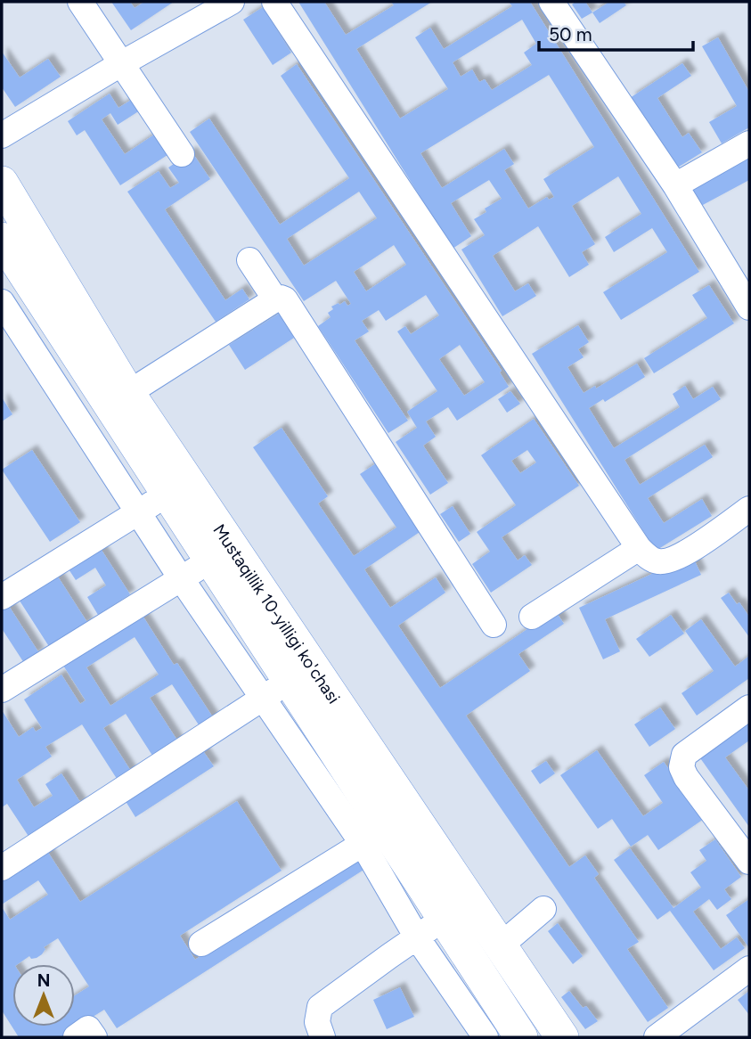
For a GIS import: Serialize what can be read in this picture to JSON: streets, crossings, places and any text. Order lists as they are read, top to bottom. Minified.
{"streets":{"main road":["Mustaqillik 10-yilligi ko'chasi"]},"scale_bar":"50 m","north":"top"}
